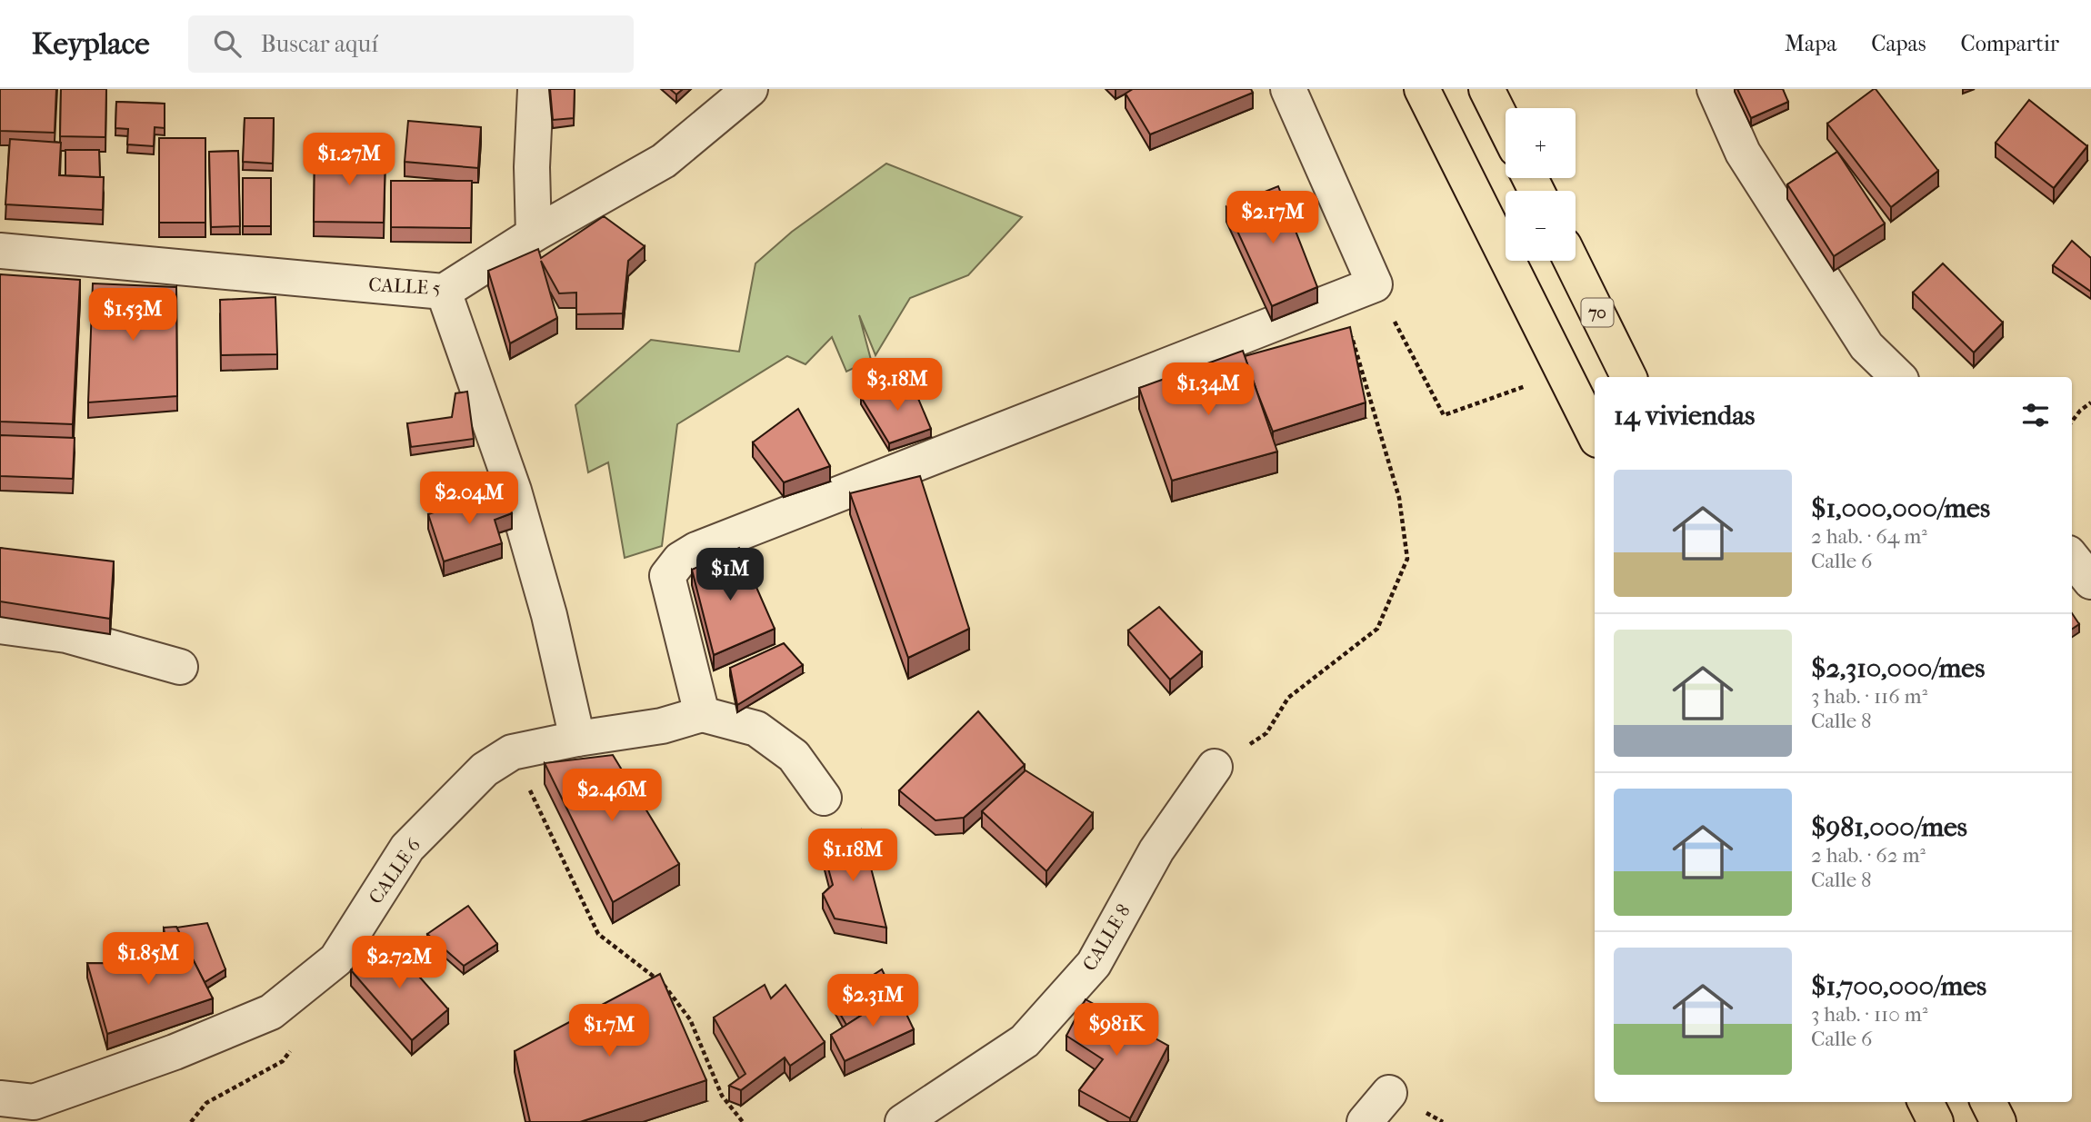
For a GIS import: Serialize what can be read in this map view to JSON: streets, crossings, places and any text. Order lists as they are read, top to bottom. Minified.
{"streets":{"main road":["70"],"street":["CALLE 5","CALLE 6","CALLE 8"]},"page":{"header":"Keyplace","search":"Buscar aquí","nav":["Mapa","Capas","Compartir"],"map_buttons":["+","−"],"price":["$1.27M","$2.17M","$1.53M","$3.18M","$1.34M","$2.04M","$1M","$2.46M","$1.18M","$1.85M","$2.72M","$2.31M","$981K","$1.7M"],"heading":"14 viviendas","list":[{"name":"$1,000,000/mes","note":"2 hab. · 64 m² · Calle 6"},{"name":"$2,310,000/mes","note":"3 hab. · 116 m² · Calle 8"},{"name":"$981,000/mes","note":"2 hab. · 62 m² · Calle 8"},{"name":"$1,700,000/mes","note":"3 hab. · 110 m² · Calle 6"}]}}
